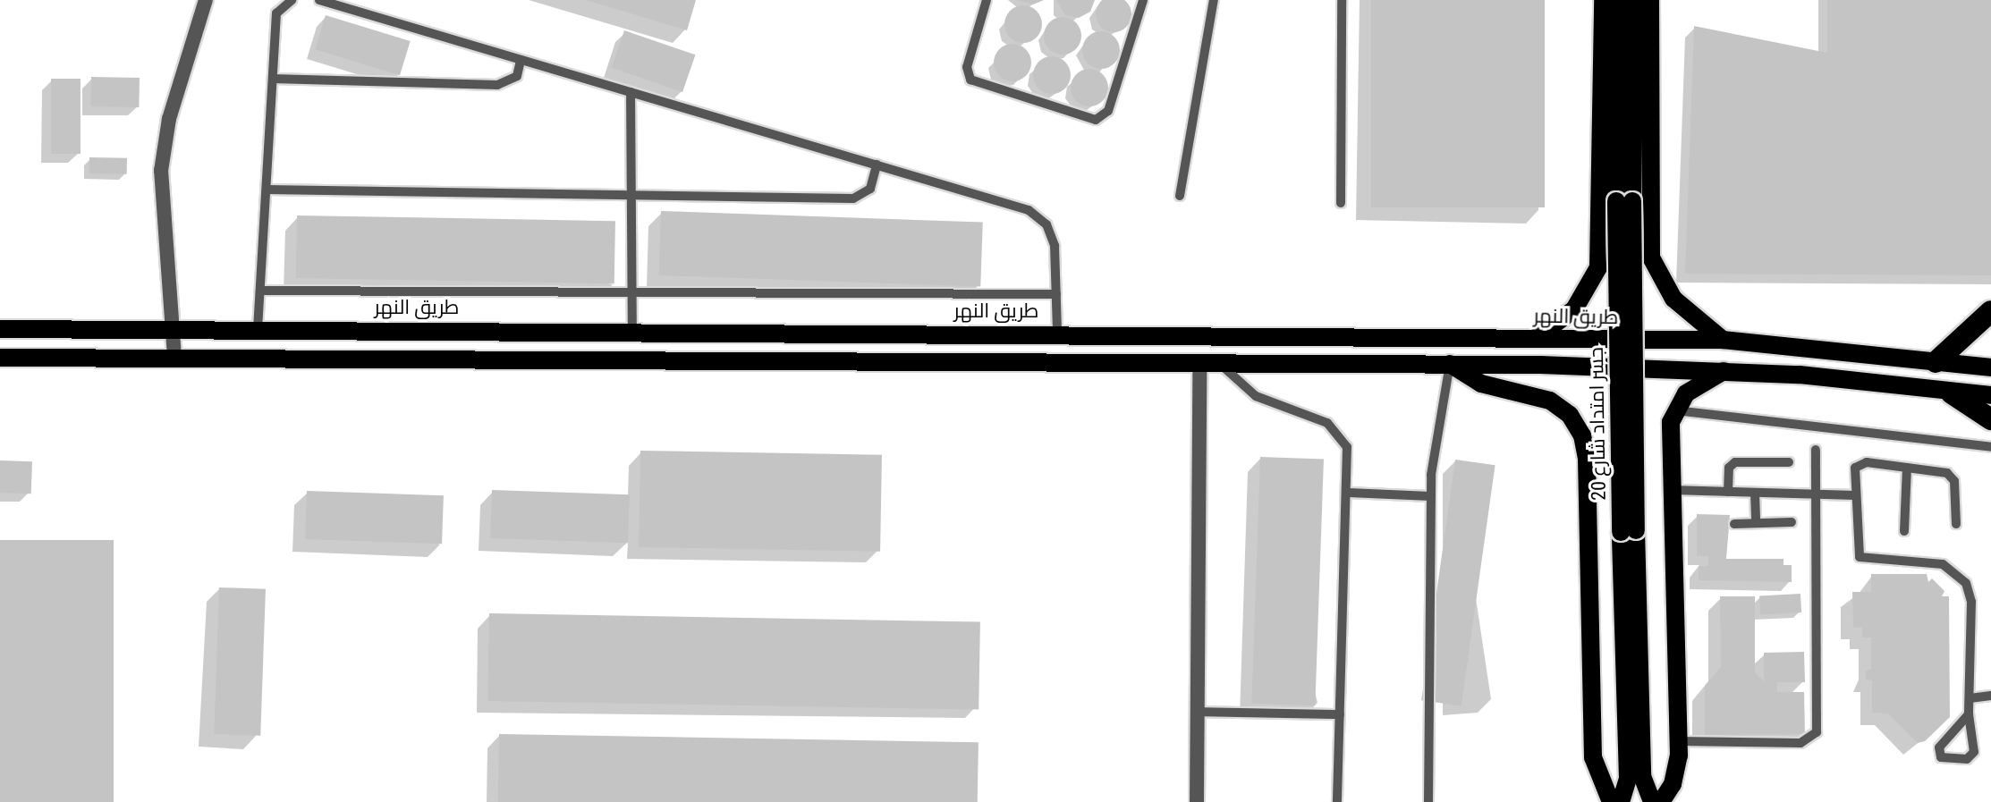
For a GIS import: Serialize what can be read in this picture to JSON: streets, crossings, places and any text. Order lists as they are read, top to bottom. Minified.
{"streets":{"main road":["طريق النهر","جسر امتداد شارع 20"]}}
